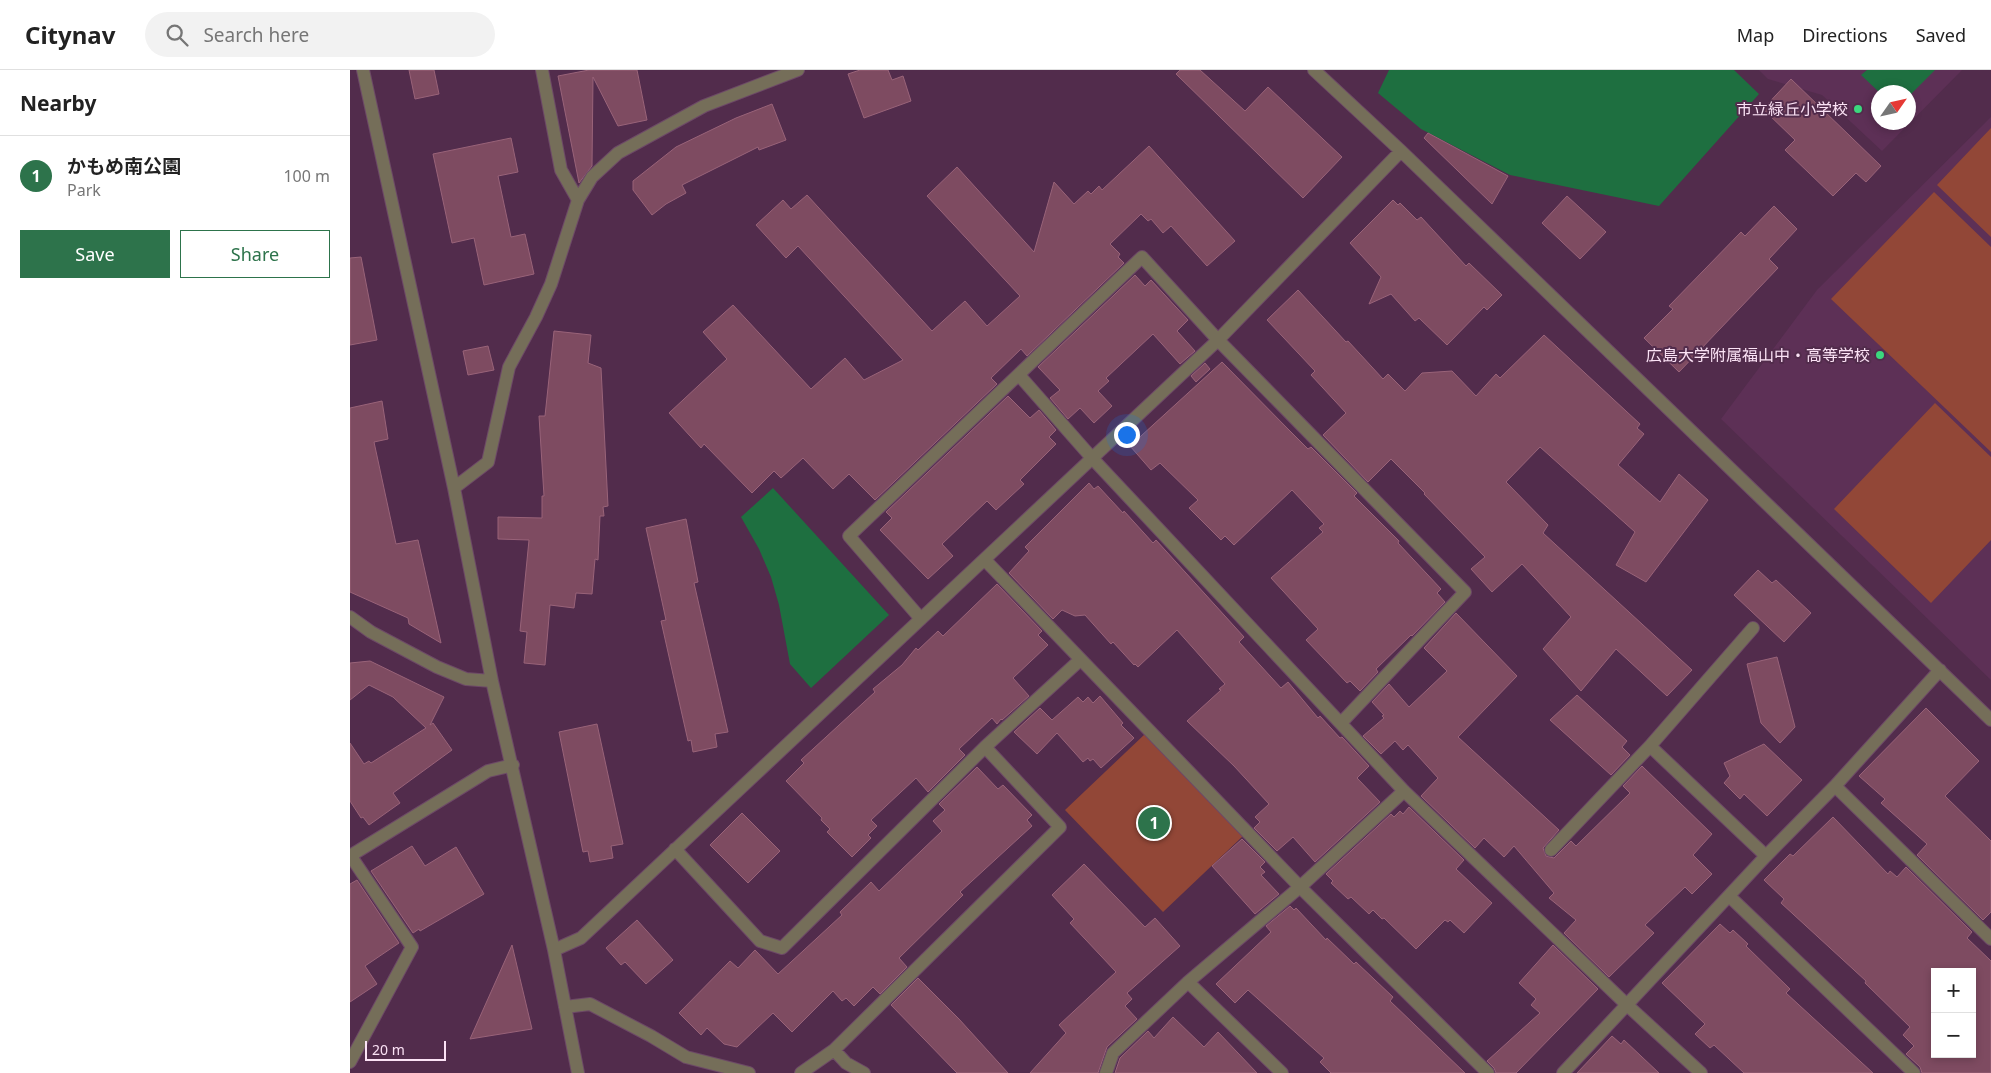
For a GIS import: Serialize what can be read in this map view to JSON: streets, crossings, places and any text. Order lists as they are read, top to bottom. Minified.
{"places":["市立緑丘小学校","広島大学附属福山中・高等学校"],"scale_bar":"20 m","north":"top right","page":{"header":"Citynav","search":"Search here","nav":["Map","Directions","Saved"],"heading":"Nearby","list":[{"mark":"1","name":"かもめ南公園","note":"Park","value":"100 m"}],"buttons":["Save","Share"],"pins":"1","map_buttons":["+","−"],"scale":"20 m"}}
